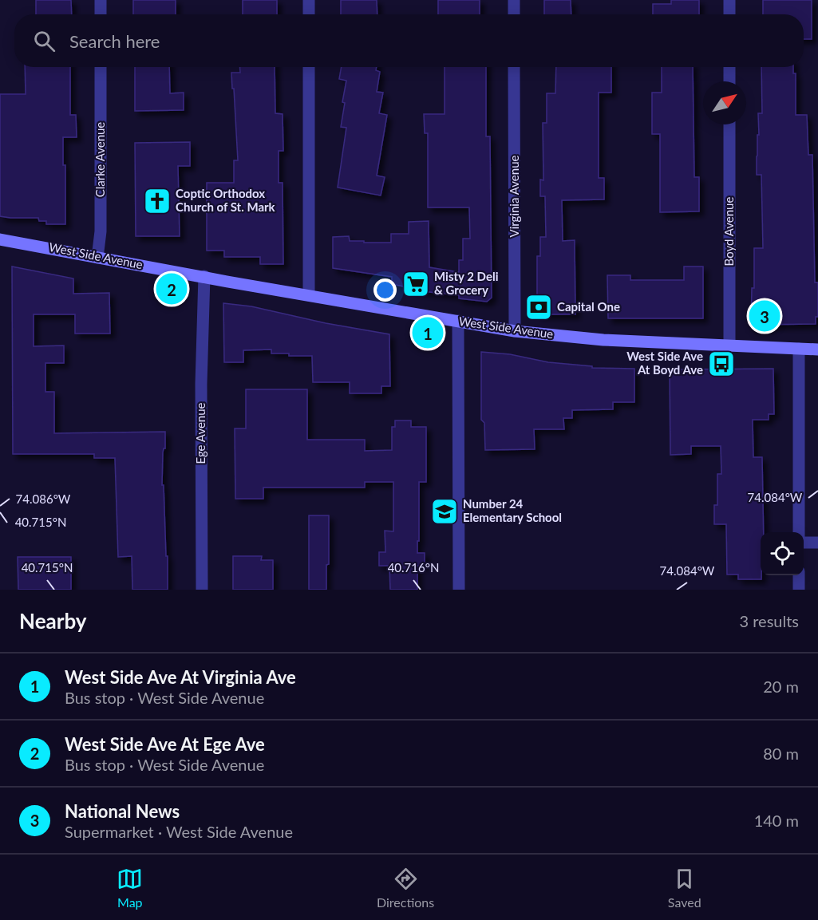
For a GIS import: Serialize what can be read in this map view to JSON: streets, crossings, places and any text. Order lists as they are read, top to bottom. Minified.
{"streets":{"main road":["West Side Avenue"],"street":["Clarke Avenue","Virginia Avenue","Boyd Avenue","Ege Avenue"]},"crossings":[["Clarke Avenue","West Side Avenue"],["Virginia Avenue","West Side Avenue"],["Boyd Avenue","West Side Avenue"],["West Side Avenue","Ege Avenue"]],"places":{"church":["Coptic Orthodox Church of St. Mark"],"supermarket":["Misty 2 Deli & Grocery"],"bank":["Capital One"],"bus stop":["West Side Ave At Boyd Ave"],"school or university":["Number 24 Elementary School"]},"north":"top right","page":{"search":"Search here","pins":["2","3","1"],"heading":["Nearby","3 results"],"list":[{"mark":"1","name":"West Side Ave At Virginia Ave","note":"Bus stop · West Side Avenue","value":"20 m"},{"mark":"2","name":"West Side Ave At Ege Ave","note":"Bus stop · West Side Avenue","value":"80 m"},{"mark":"3","name":"National News","note":"Supermarket · West Side Avenue","value":"140 m"}],"nav":["Map","Directions","Saved"]},"coordinates":["74.084°W","74.086°W","40.715°N","40.716°N"]}
